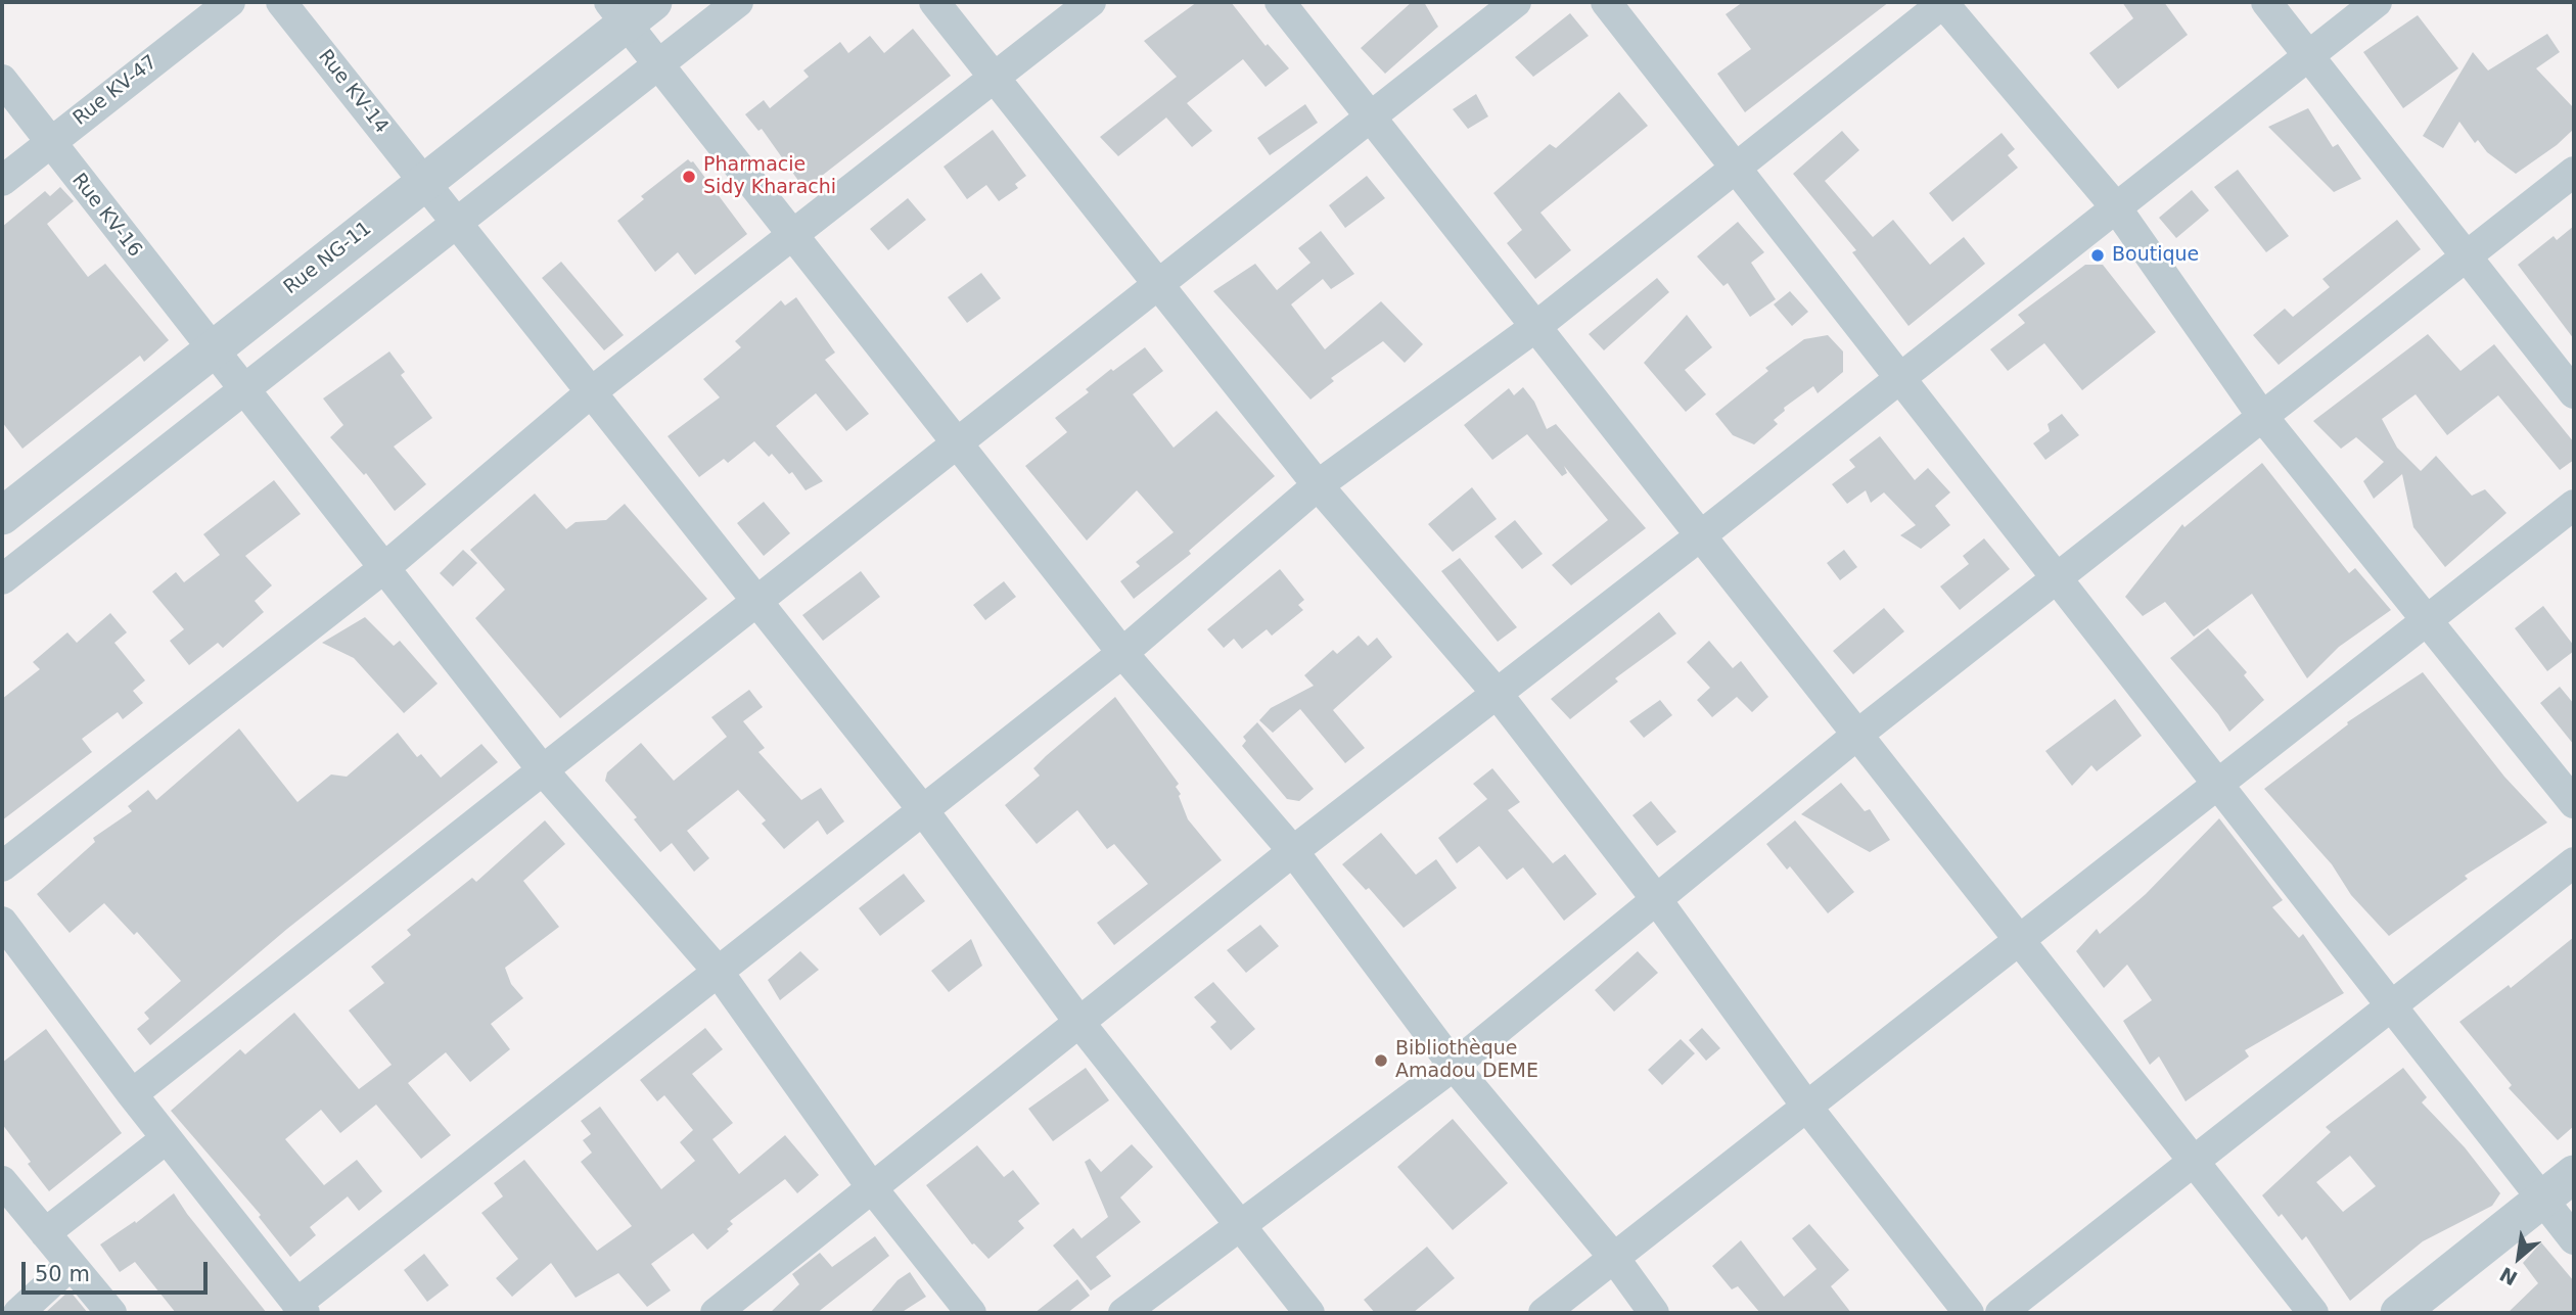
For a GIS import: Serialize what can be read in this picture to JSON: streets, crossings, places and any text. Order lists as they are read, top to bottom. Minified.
{"streets":{"street":["Rue KV-47","Rue KV-14","Rue KV-16","Rue NG-11"]},"crossings":[["Rue KV-47","Rue KV-16"],["Rue KV-14","Rue NG-11"],["Rue KV-16","Rue NG-11"]],"places":["Pharmacie Sidy Kharachi","Boutique","Bibliothèque Amadou DEME"],"scale_bar":"50 m","north":"bottom left"}
